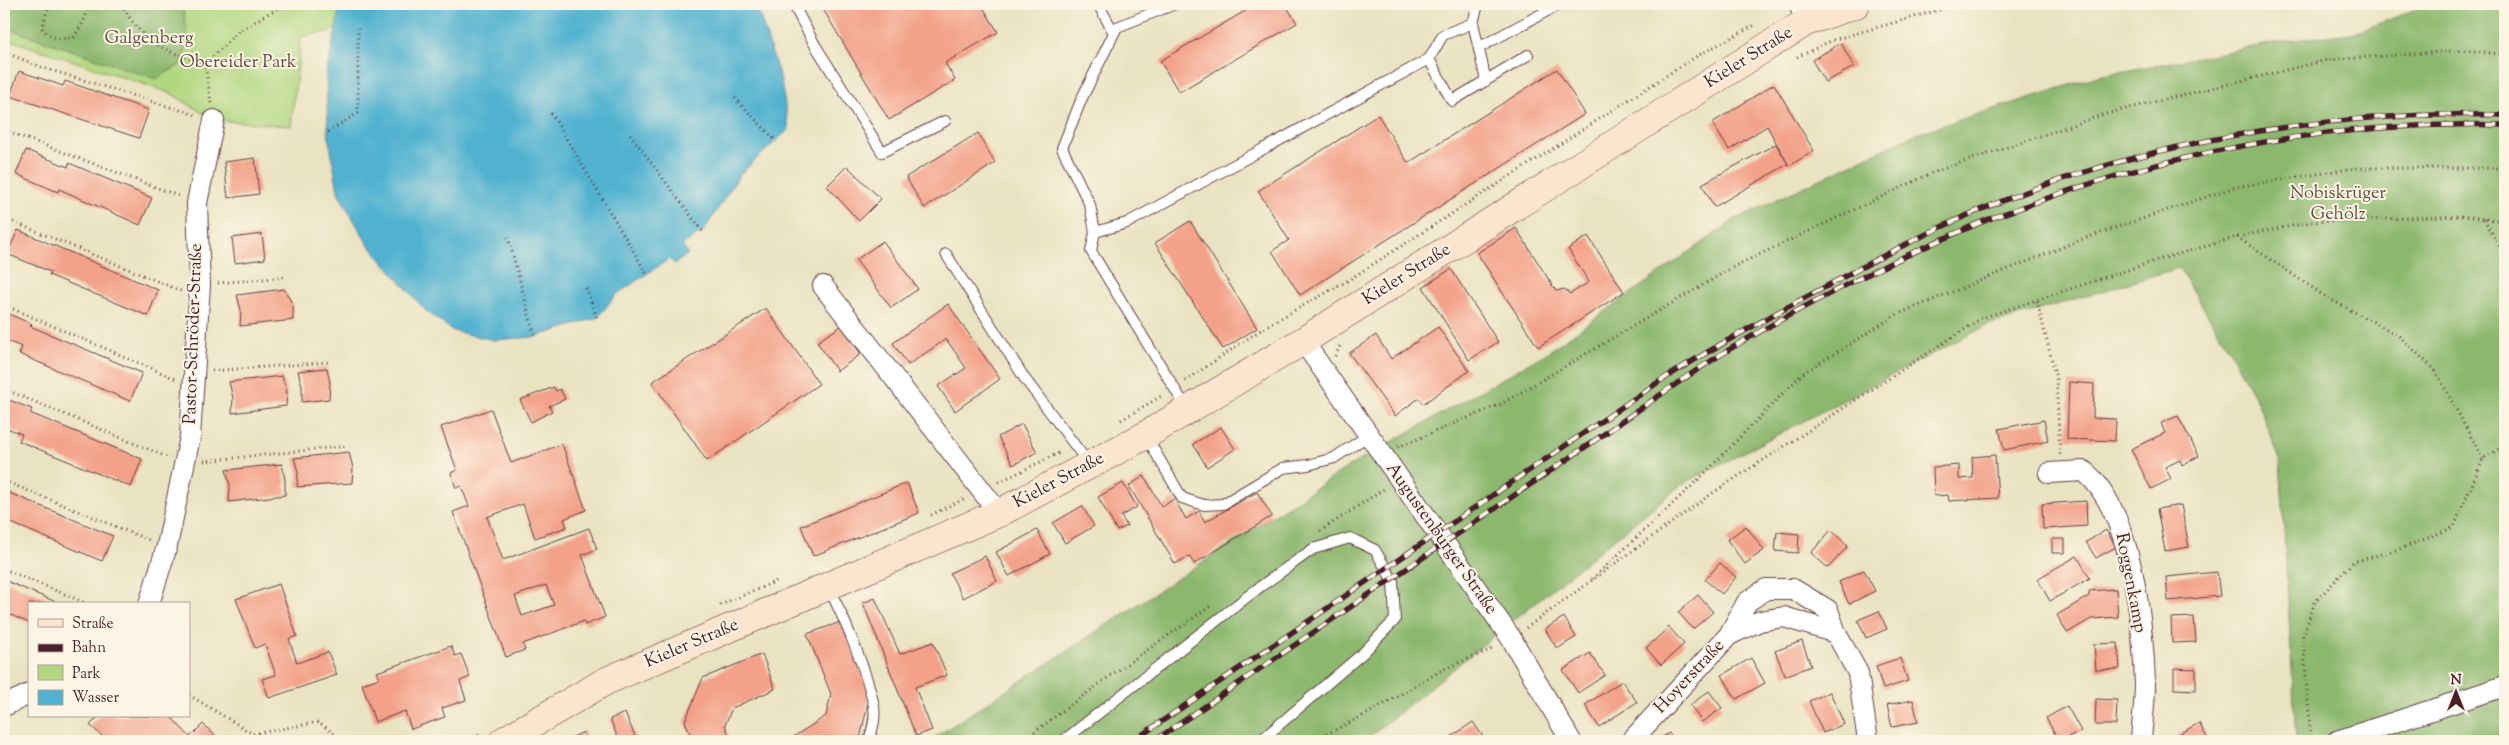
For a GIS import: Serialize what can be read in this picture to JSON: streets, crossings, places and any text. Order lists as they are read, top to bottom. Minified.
{"streets":{"main road":["Kieler Straße"],"street":["Pastor-Schröder-Straße","Augustenburger Straße","Roggenkamp","Hoyerstraße"]},"crossings":[["Kieler Straße","Augustenburger Straße"]],"parks":["Galgenberg","Obereider Park","Nobiskrüger Gehölz"],"legend":["Straße","Bahn","Park","Wasser"],"north":"top"}
